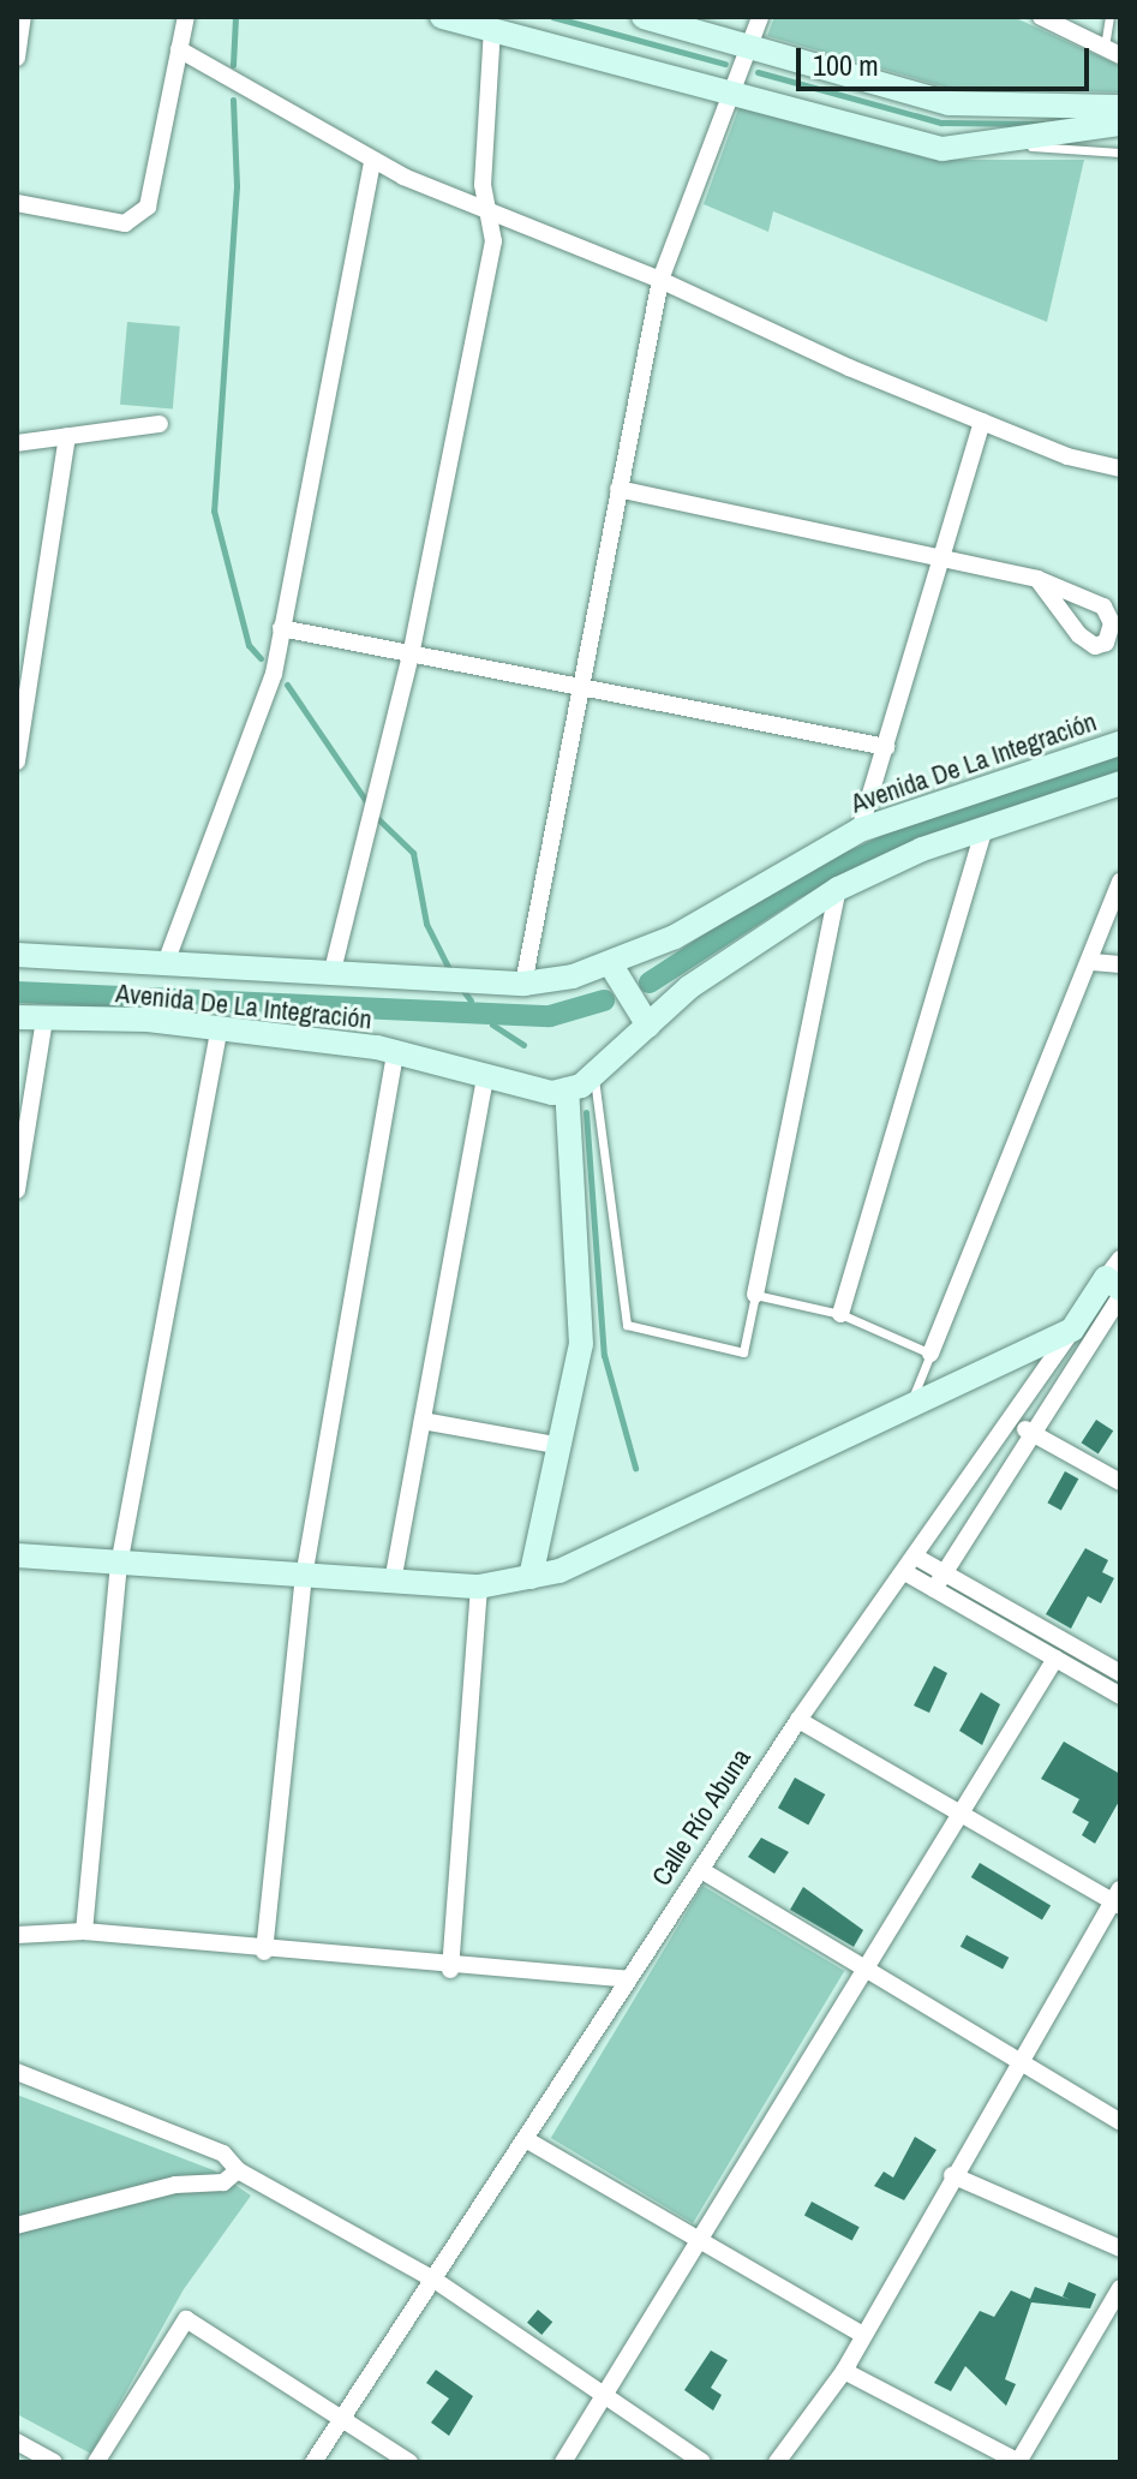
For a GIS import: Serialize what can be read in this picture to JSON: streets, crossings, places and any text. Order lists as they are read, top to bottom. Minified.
{"streets":{"street":["Avenida De La Integración","Calle Río Abuna"]},"scale_bar":"100 m"}
